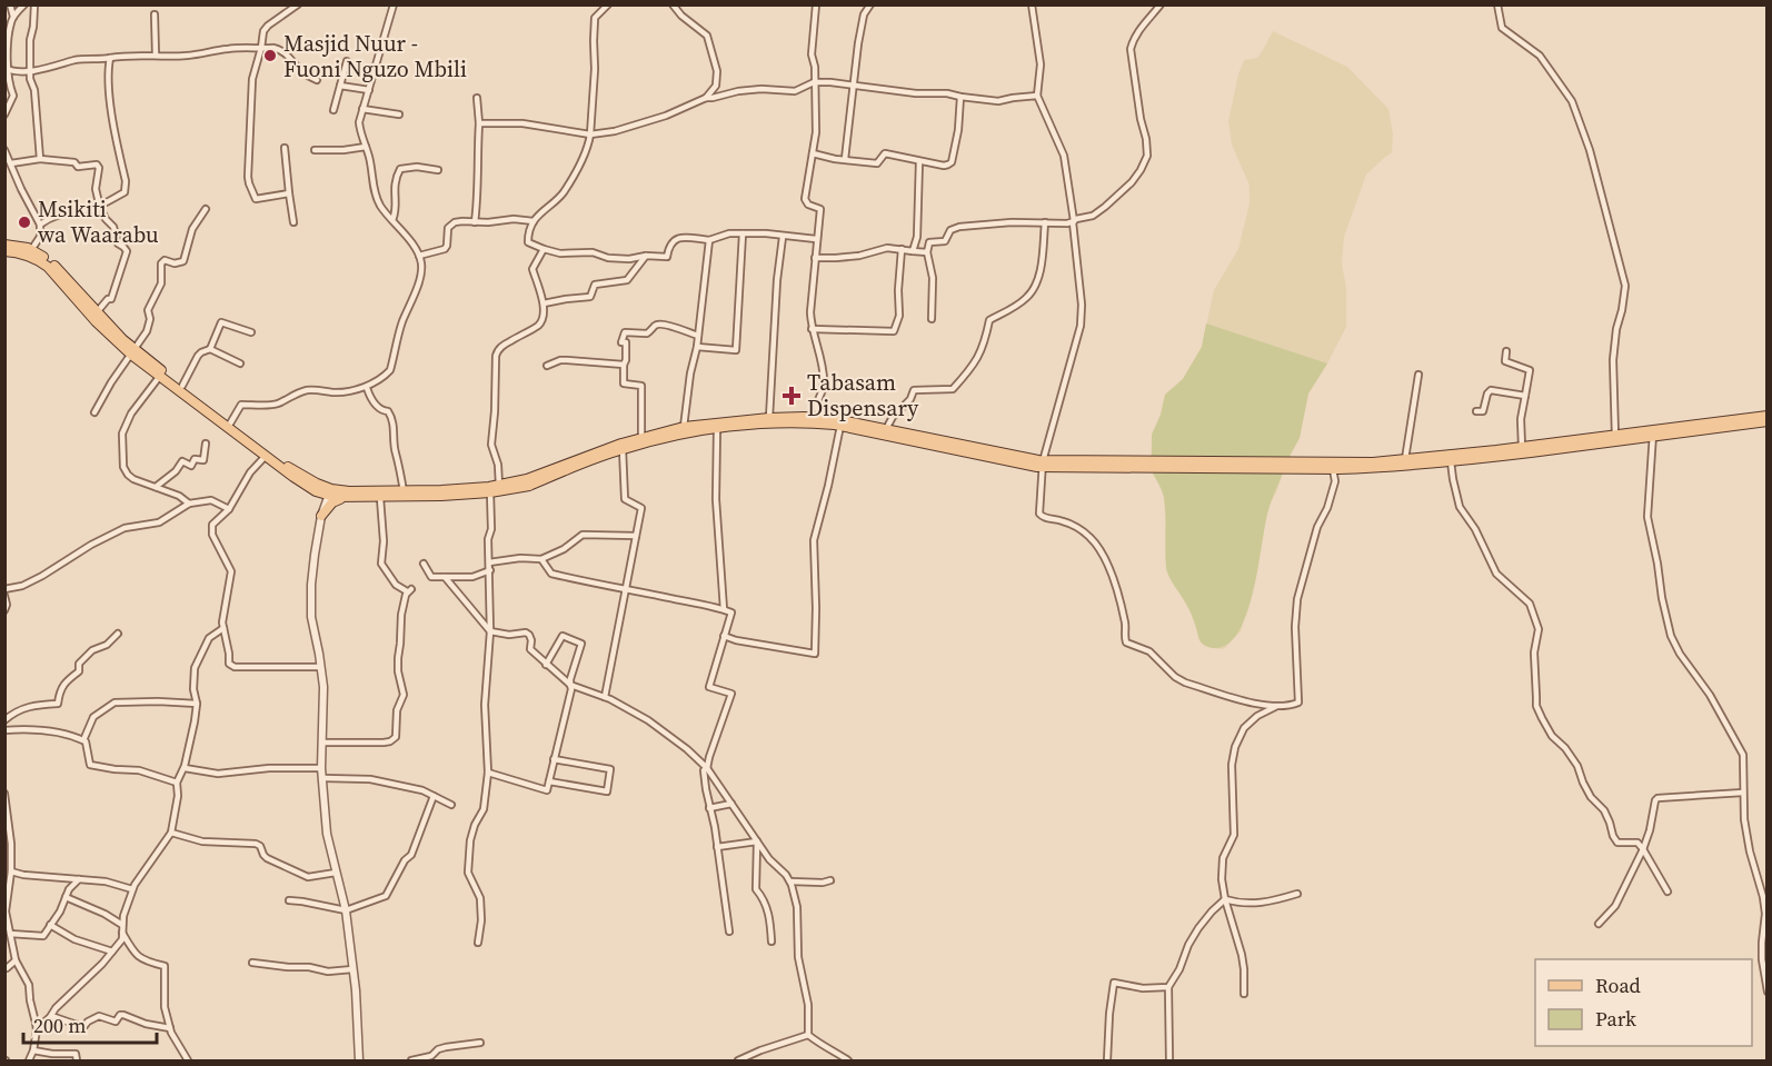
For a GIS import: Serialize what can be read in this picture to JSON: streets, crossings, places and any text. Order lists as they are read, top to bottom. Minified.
{"places":{"other":["Masjid Nuur - Fuoni Nguzo Mbili","Msikiti wa Waarabu"],"health":["Tabasam Dispensary"]},"legend":["Road","Park"],"scale_bar":"200 m"}
